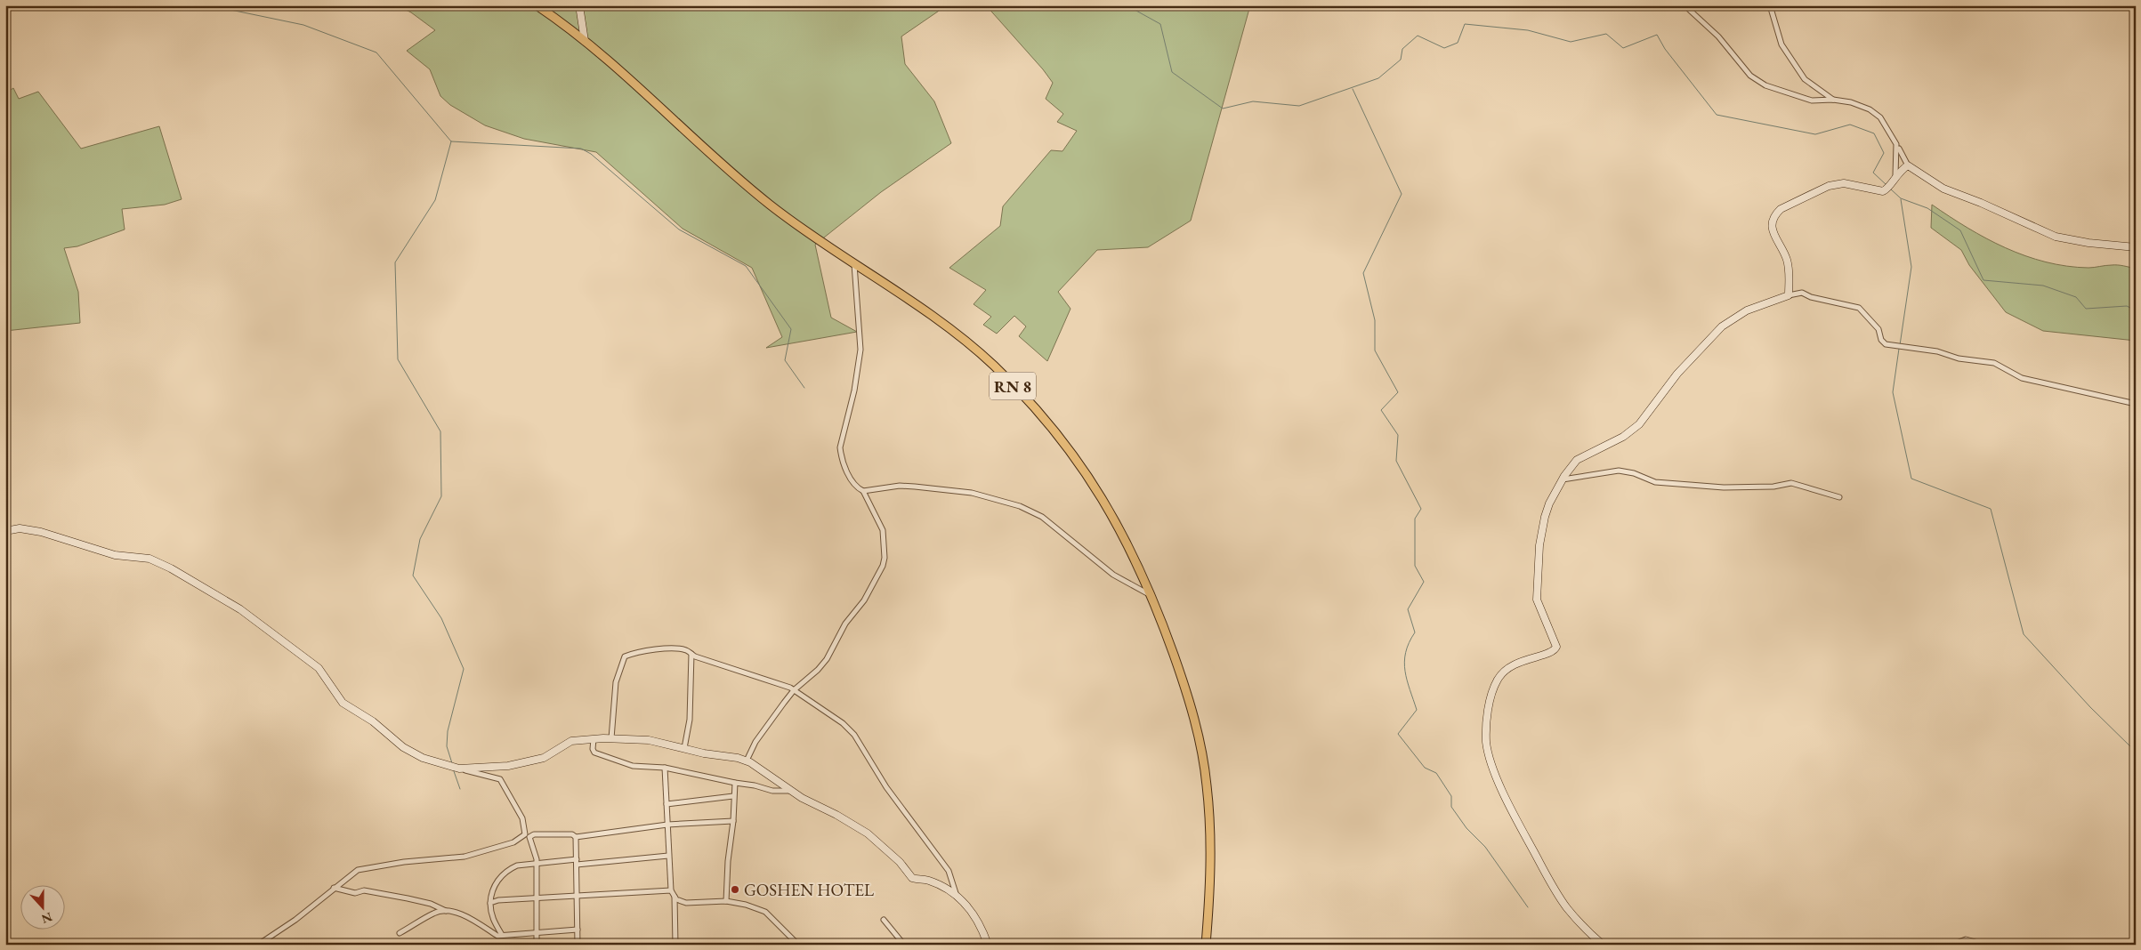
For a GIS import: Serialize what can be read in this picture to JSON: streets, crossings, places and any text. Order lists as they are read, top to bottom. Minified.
{"streets":{"main road":["RN 8"]},"places":["GOSHEN HOTEL"],"north":"bottom"}
